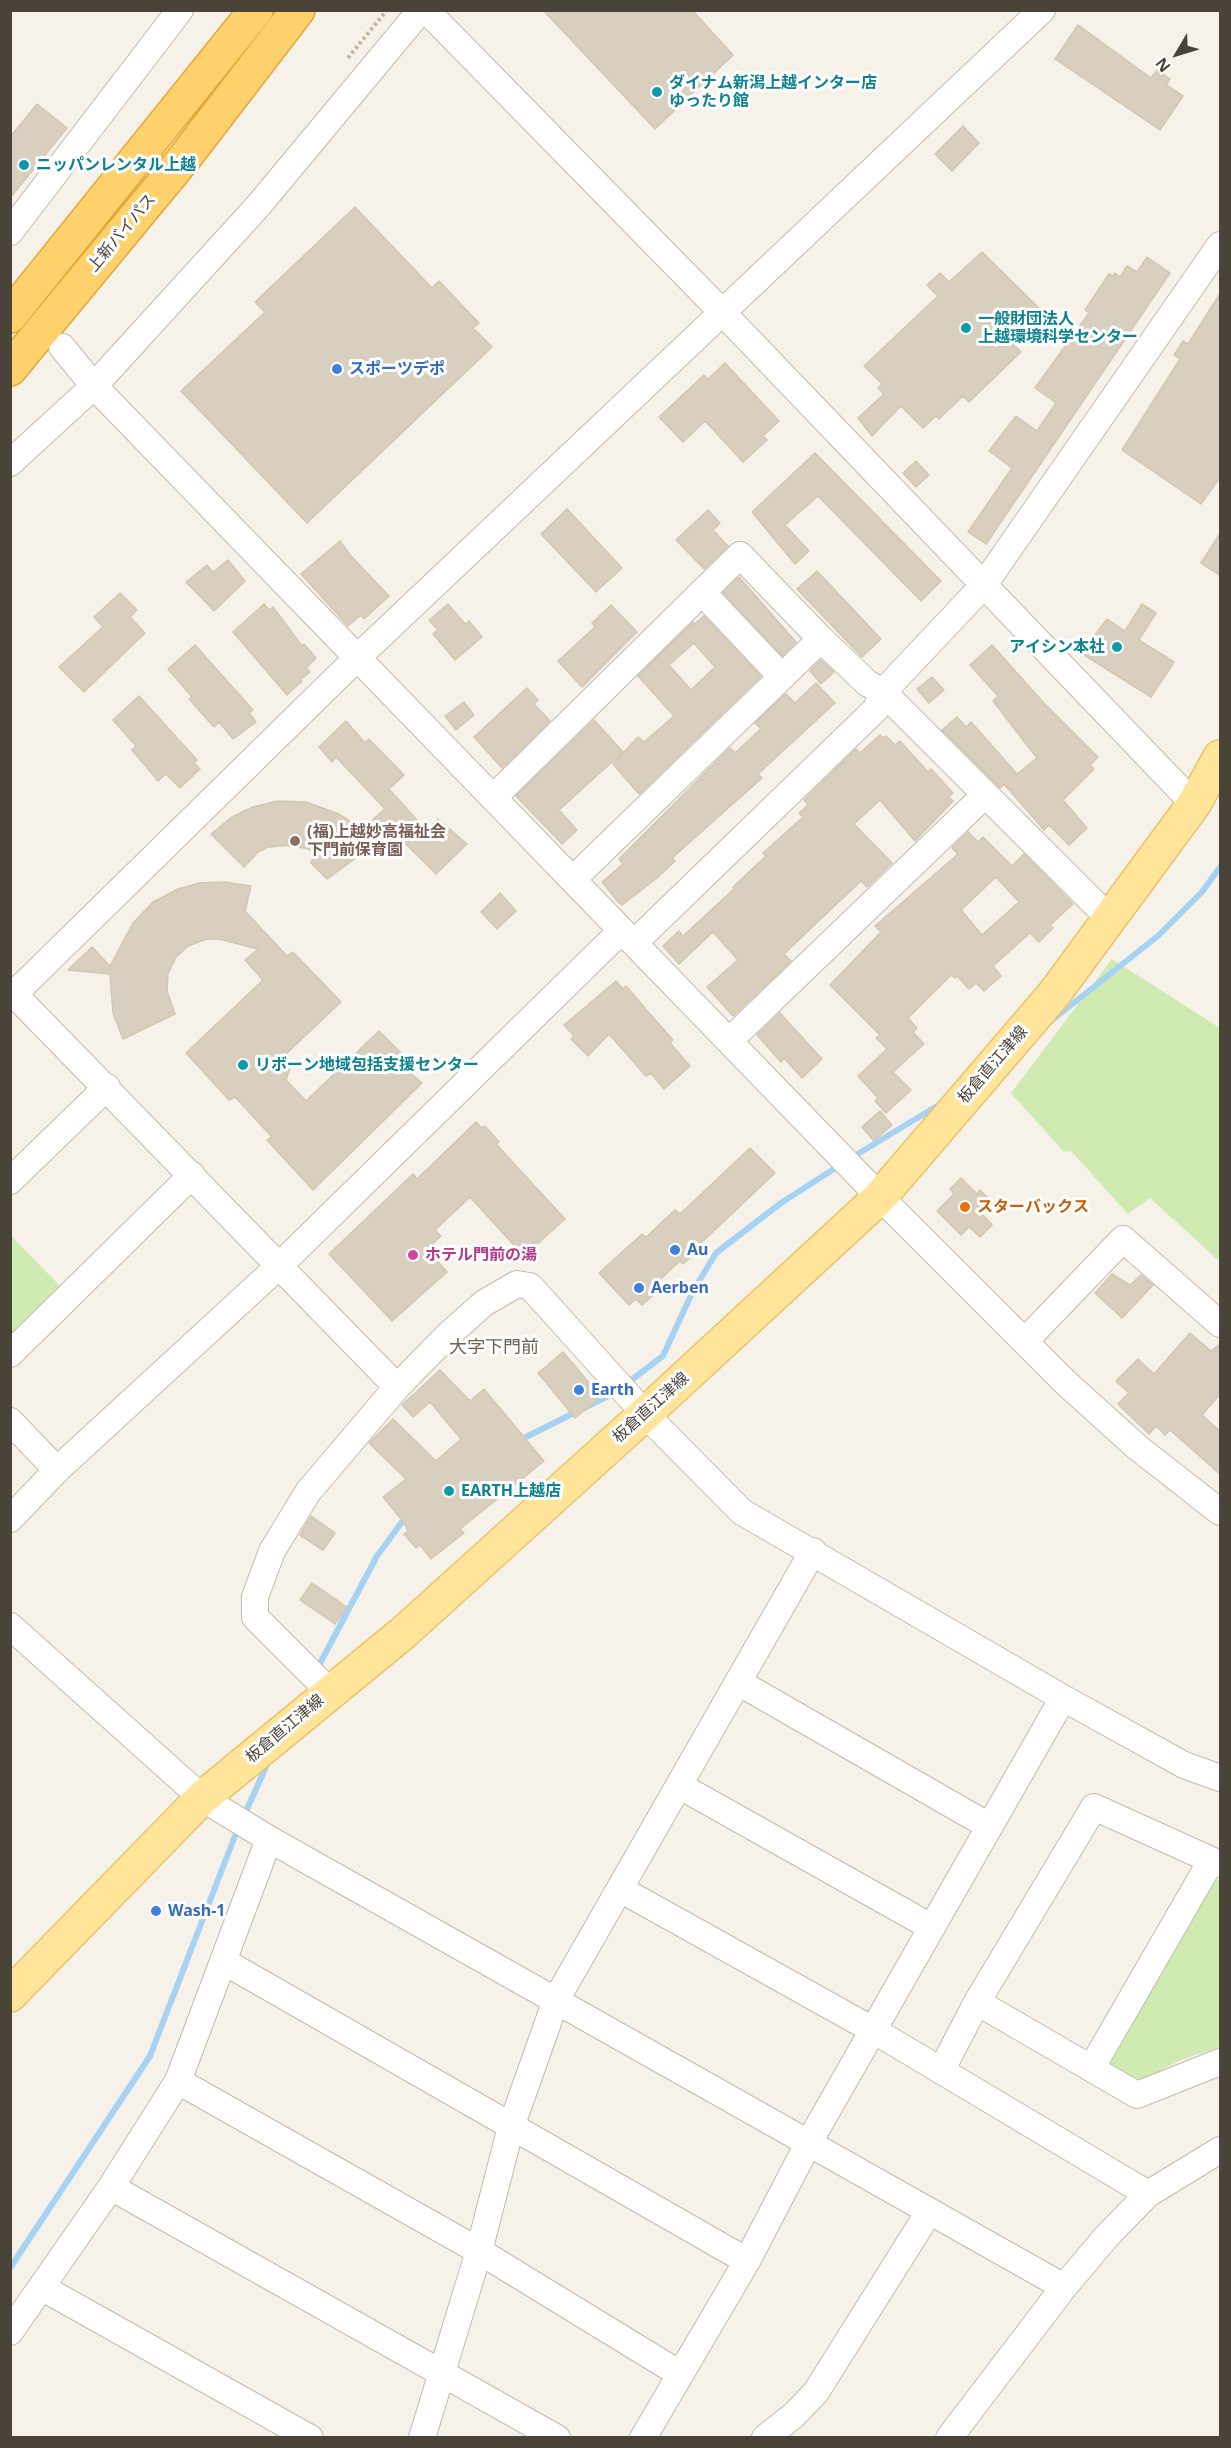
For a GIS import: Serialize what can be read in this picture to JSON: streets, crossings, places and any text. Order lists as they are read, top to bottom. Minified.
{"streets":{"highway":["上新バイパス"],"main road":["板倉直江津線"]},"districts":["大字下門前"],"places":["ダイナム新潟上越インター店 ゆったり館","ニッパンレンタル上越","一般財団法人 上越環境科学センター","スポーツデポ","アイシン本社","(福)上越妙高福祉会 下門前保育園","リボーン地域包括支援センター","スターバックス","Au","ホテル門前の湯","Aerben","Earth","EARTH上越店","Wash-1"],"north":"bottom left"}
